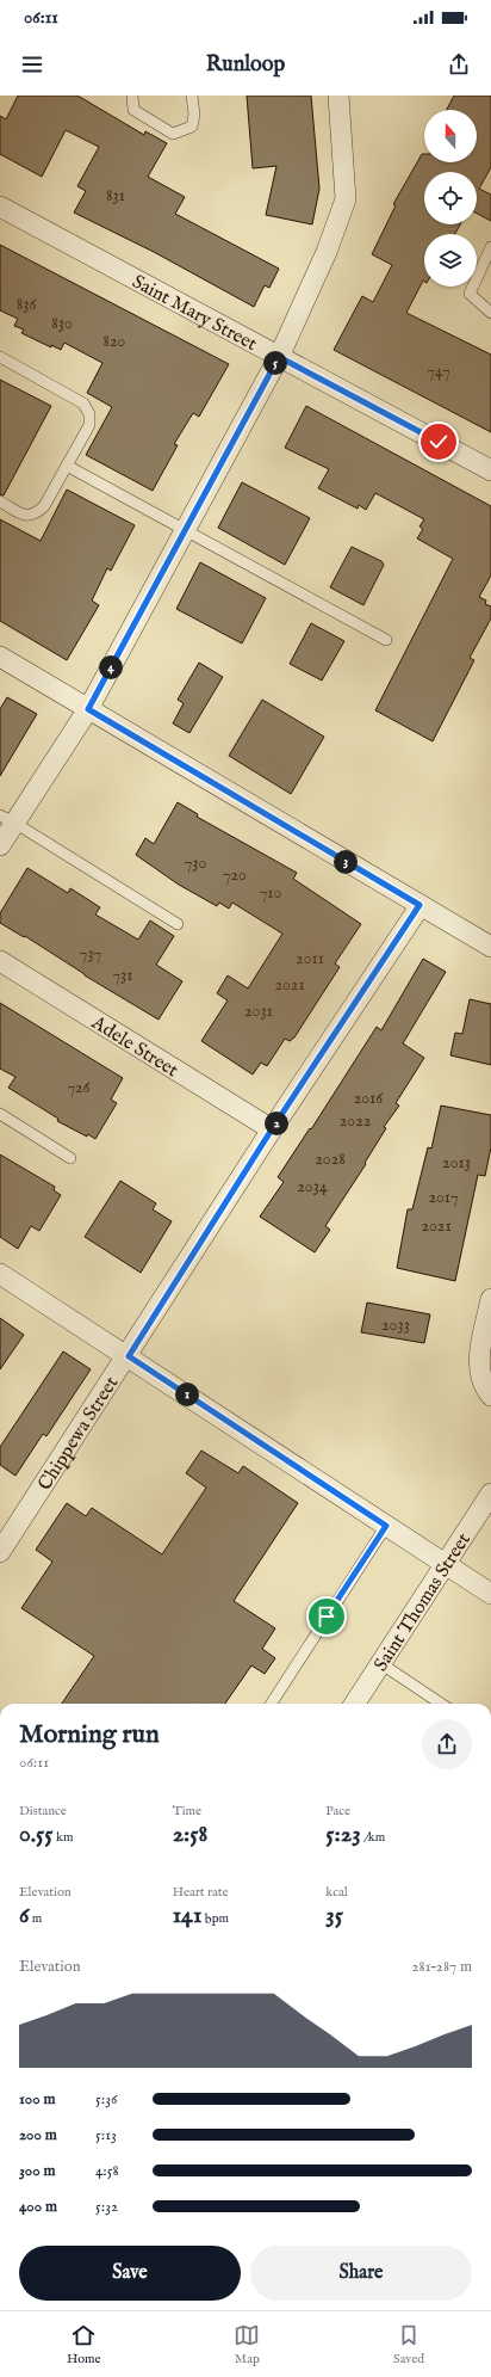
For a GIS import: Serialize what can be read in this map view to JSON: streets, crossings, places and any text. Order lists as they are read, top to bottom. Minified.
{"streets":{"street":["Saint Mary Street","Adele Street","Chippewa Street","Saint Thomas Street"]},"crossings":[["Adele Street","Chippewa Street"]],"house_numbers":["831","836","830","820","747","730","720","710","737","2011","731","2021","2031","726","2016","2022","2028","2013","2034","2017","2021","2033"],"north":"top","page":{"status":"06:11","header":"Runloop","pins":["5","4","3","2","1"],"heading":["Morning run","06:11"],"stats":[["Distance","0.55 km"],["Time","2:58"],["Pace","5:23 /km"],["Elevation","6 m"],["Heart rate","141 bpm"],["kcal","35"]],"chart":["Elevation","281–287 m"],"list":[{"name":"100 m","note":"5:36"},{"name":"200 m","note":"5:13"},{"name":"300 m","note":"4:58"},{"name":"400 m","note":"5:32"}],"buttons":["Save","Share"],"tabs":["Home","Map","Saved"]}}
